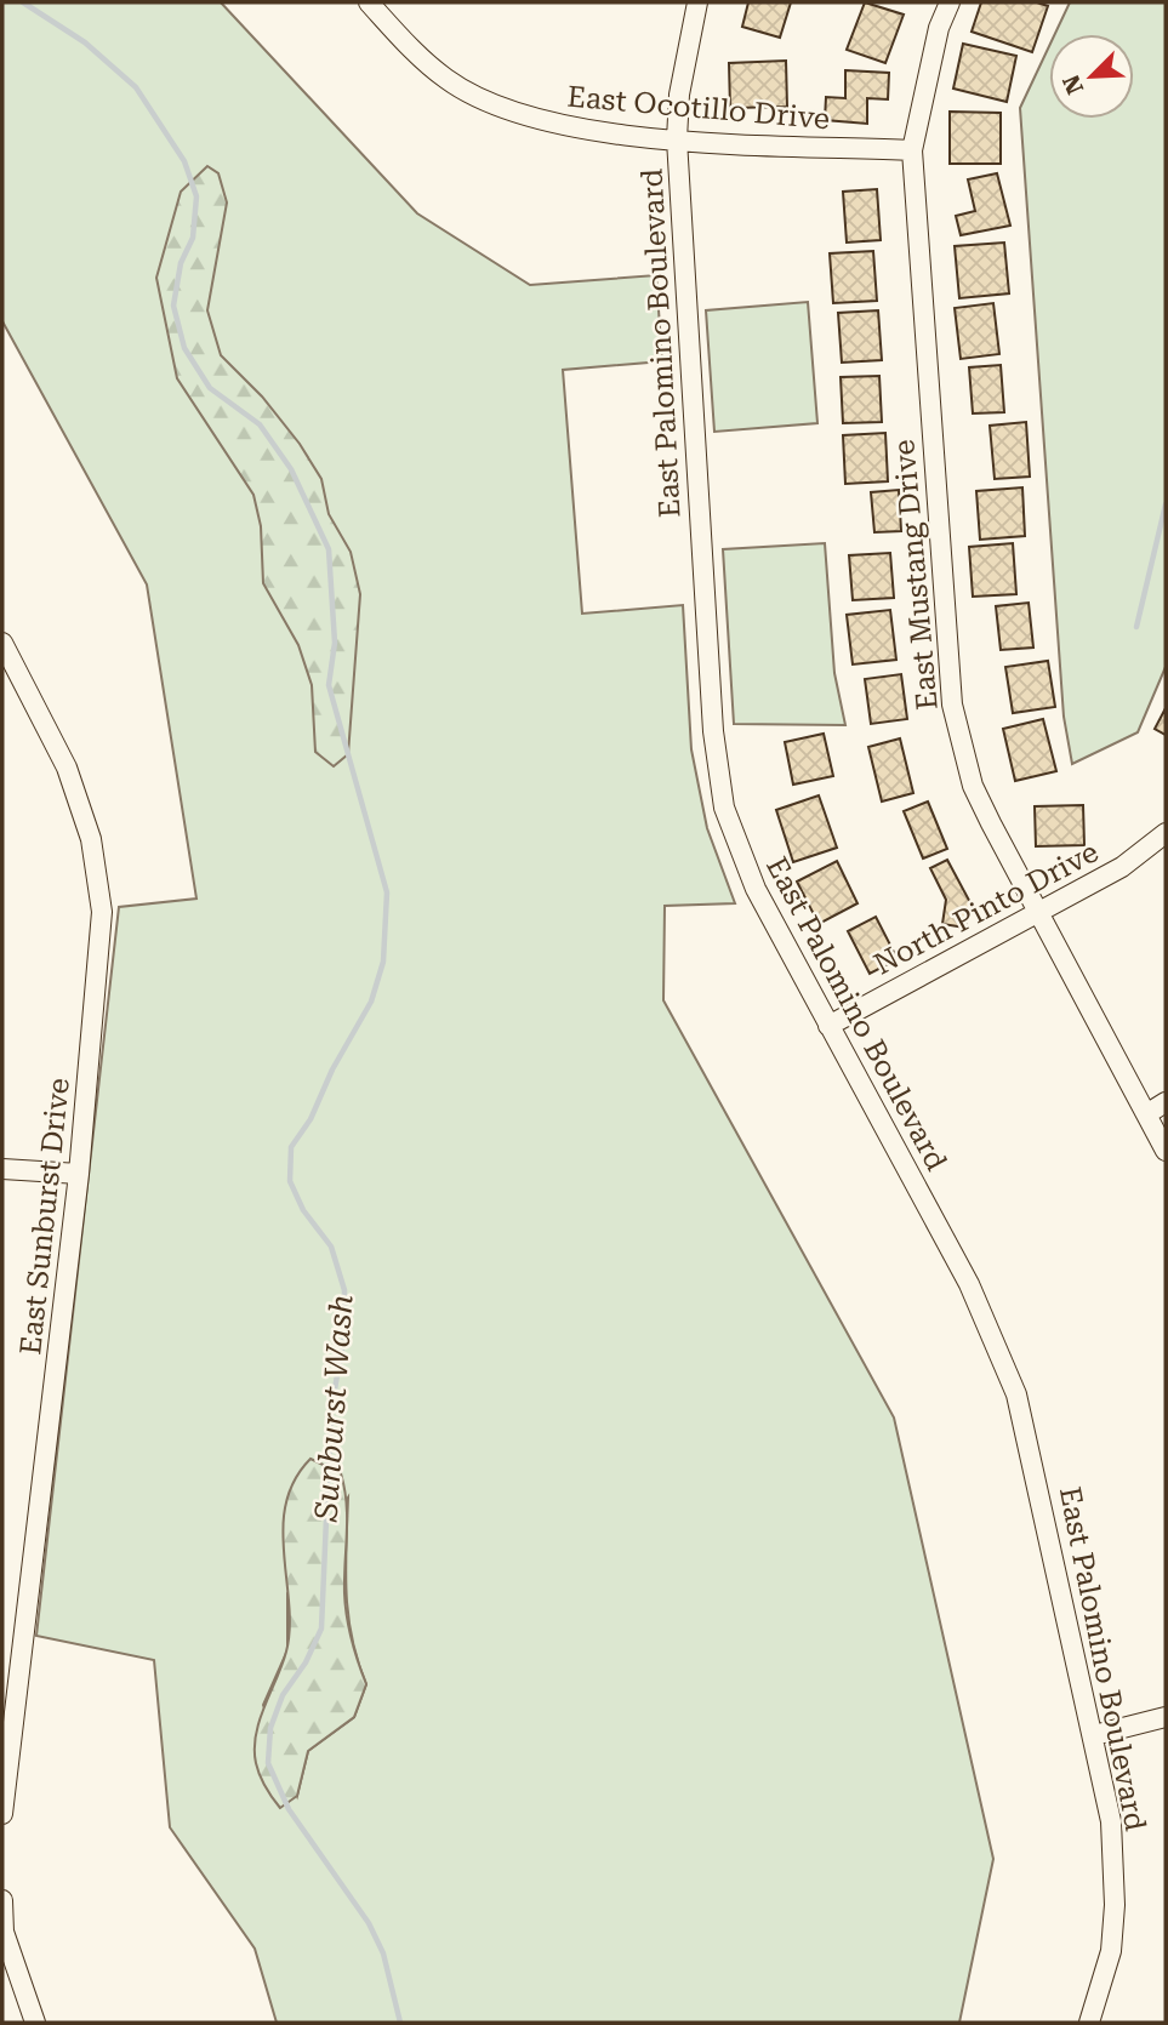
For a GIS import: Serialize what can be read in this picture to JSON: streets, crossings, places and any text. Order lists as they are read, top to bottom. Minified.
{"streets":{"street":["East Ocotillo Drive","East Palomino Boulevard","East Mustang Drive","North Pinto Drive","East Sunburst Drive"]},"crossings":[["East Ocotillo Drive","East Palomino Boulevard"],["East Ocotillo Drive","East Mustang Drive"],["East Palomino Boulevard","North Pinto Drive"],["East Mustang Drive","North Pinto Drive"]],"water":["Sunburst Wash"],"north":"bottom left"}
